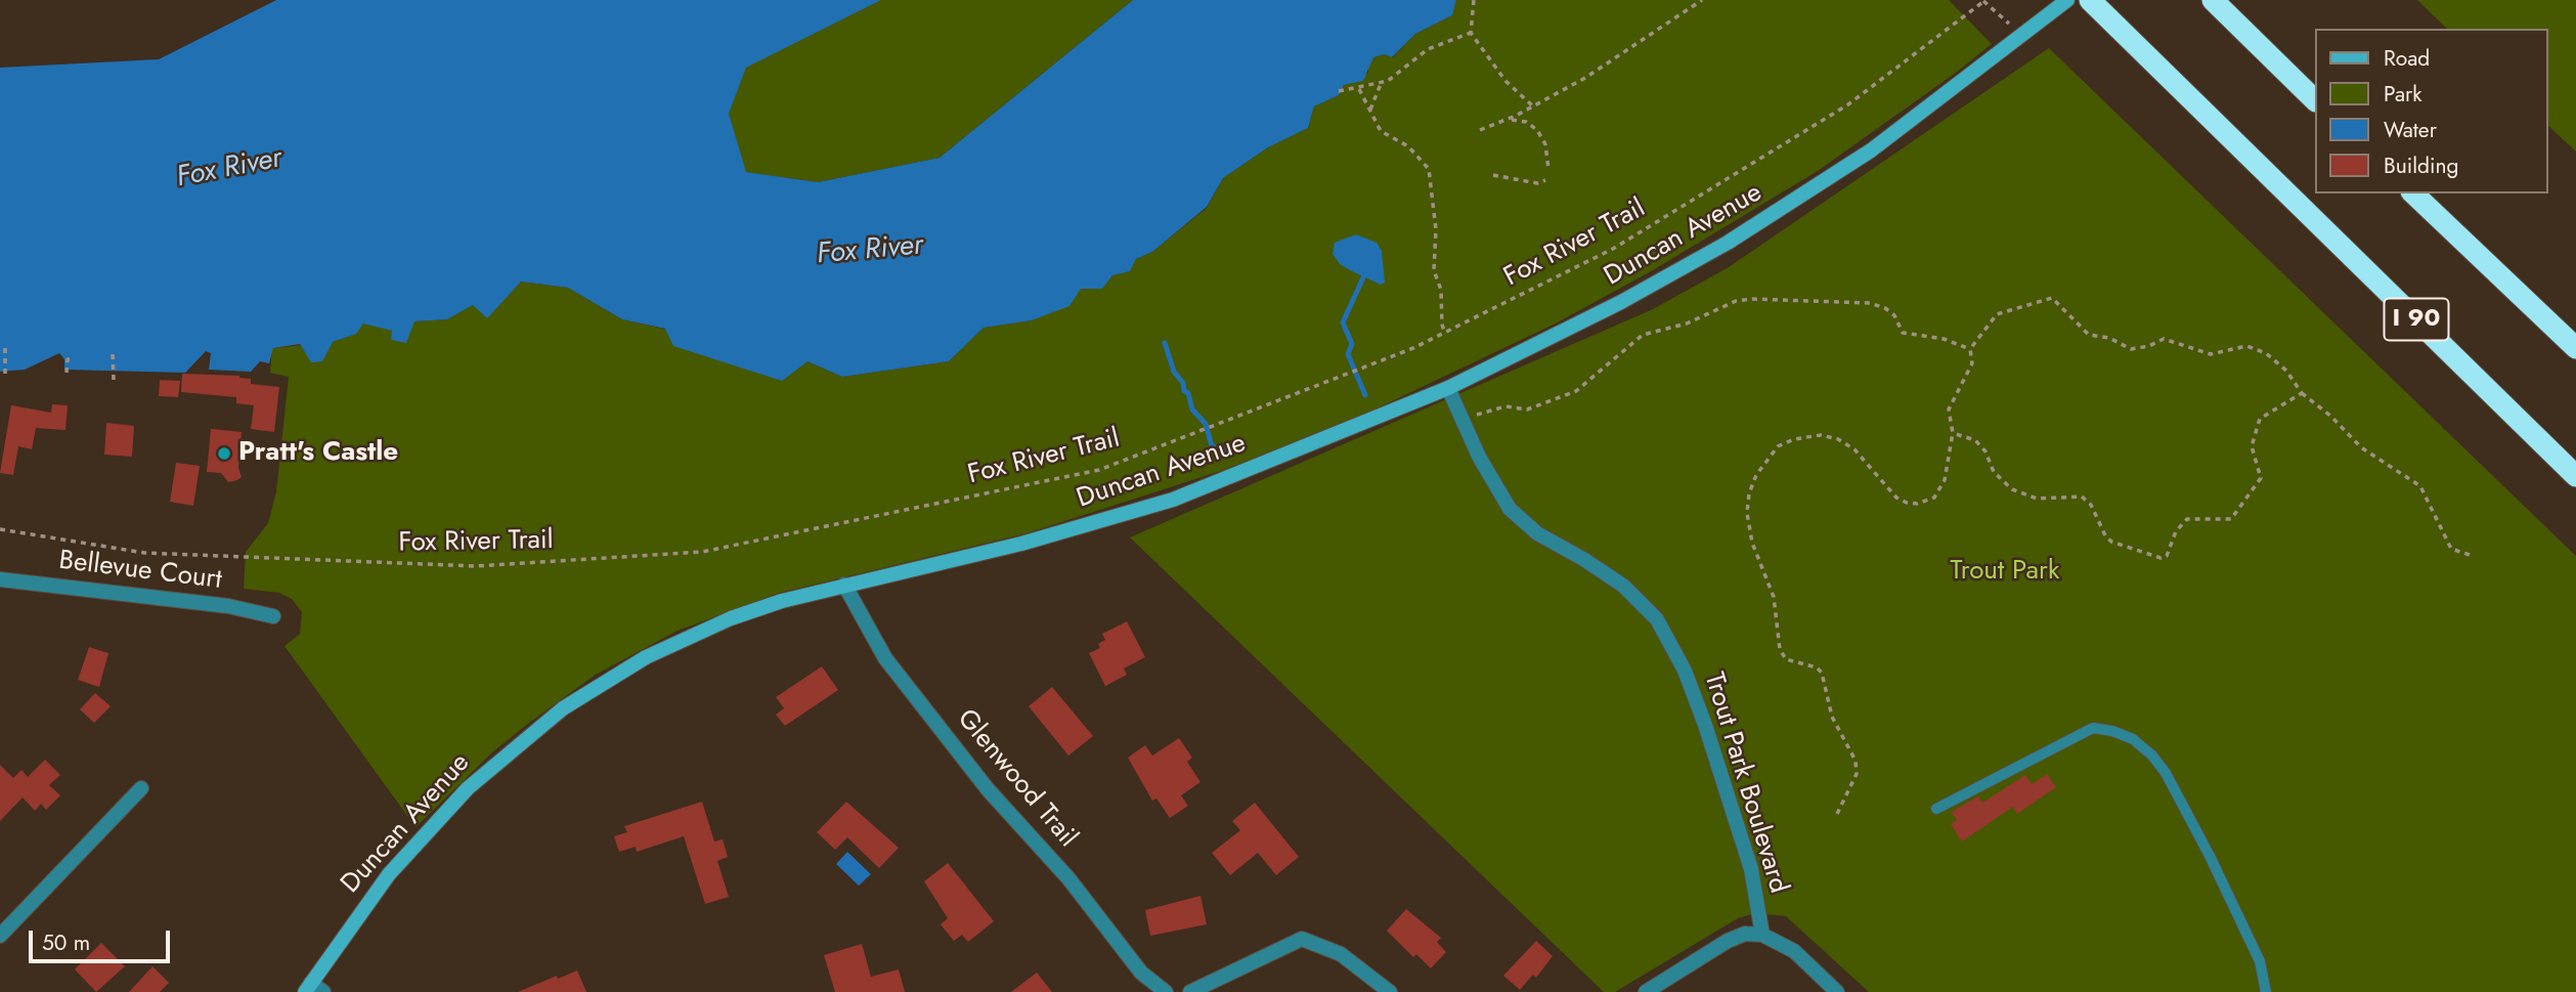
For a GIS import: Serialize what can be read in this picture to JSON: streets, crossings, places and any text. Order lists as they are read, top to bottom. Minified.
{"streets":{"highway":["I 90"],"street":["Duncan Avenue","Bellevue Court","Glenwood Trail","Trout Park Boulevard"],"path":["Fox River Trail"]},"crossings":[["Duncan Avenue","Glenwood Trail"],["Duncan Avenue","Trout Park Boulevard"]],"water":["Fox River"],"parks":["Trout Park"],"places":["Pratt's Castle"],"legend":["Road","Park","Water","Building"],"scale_bar":"50 m"}
